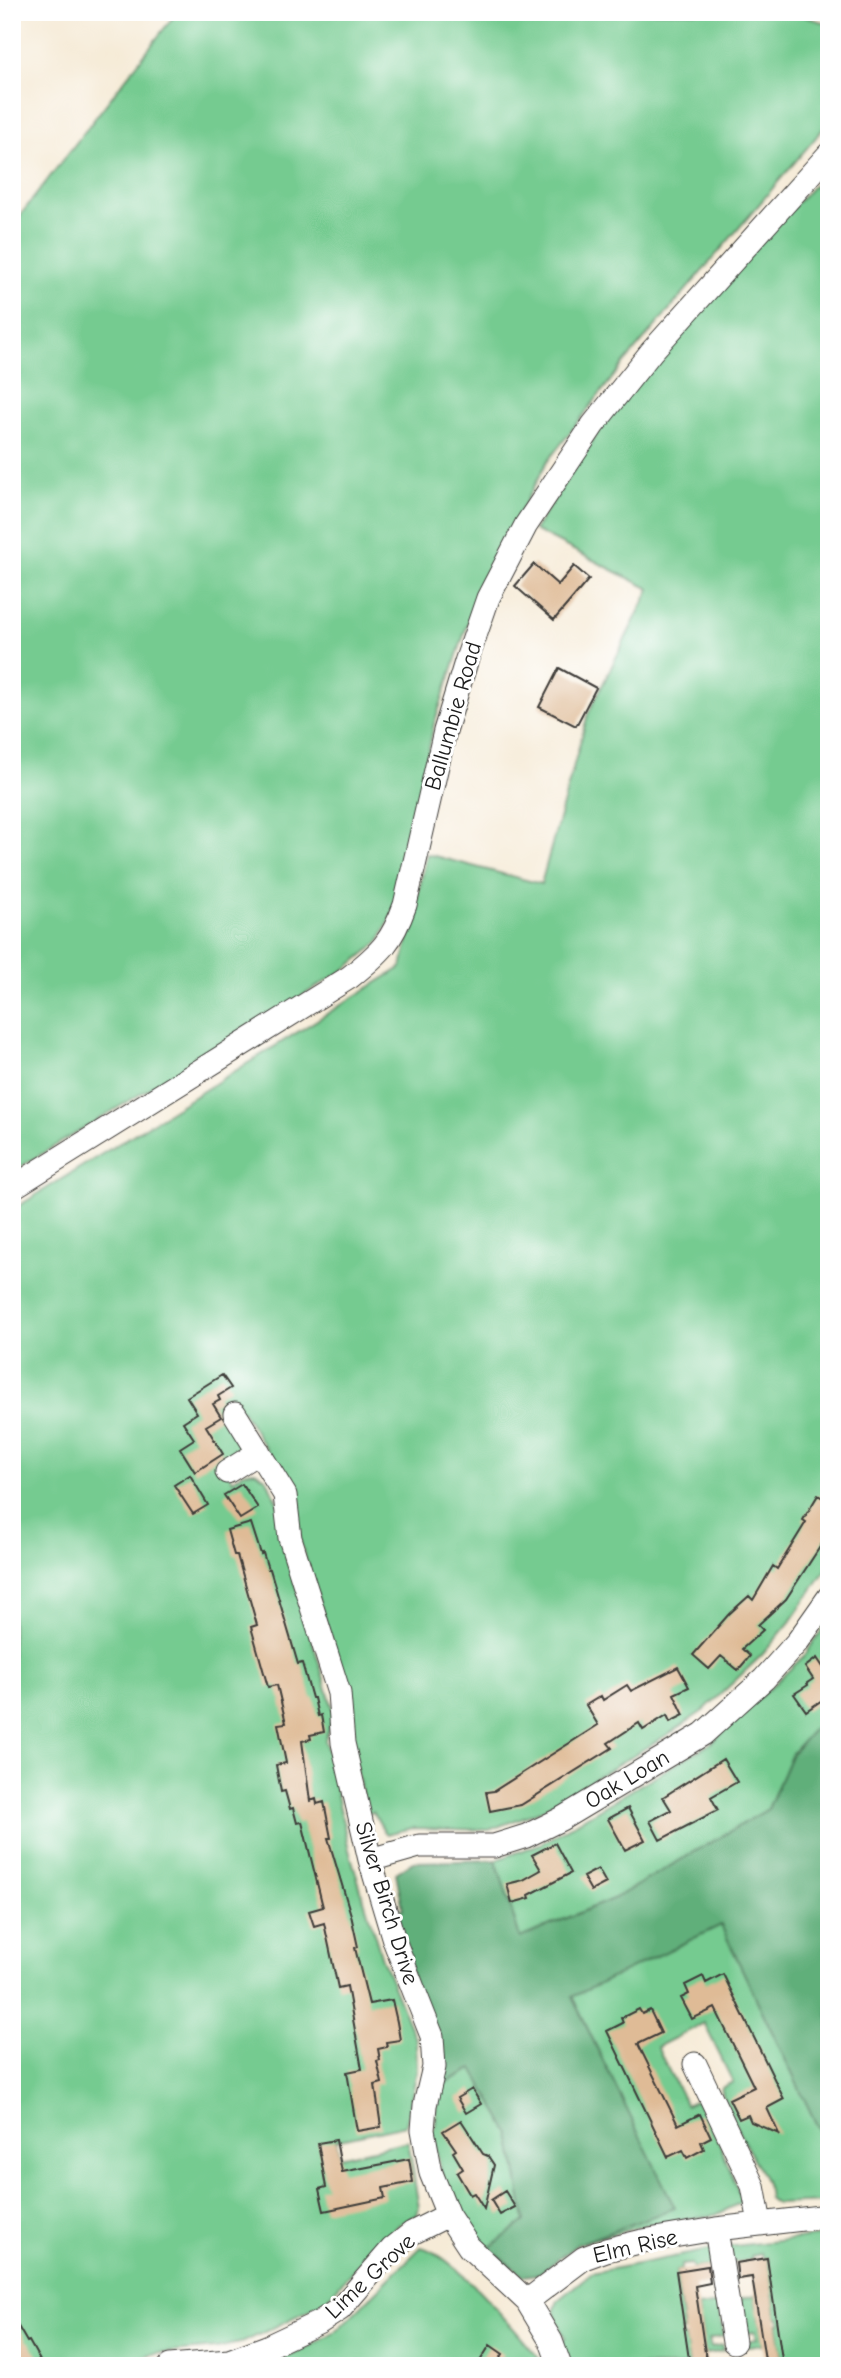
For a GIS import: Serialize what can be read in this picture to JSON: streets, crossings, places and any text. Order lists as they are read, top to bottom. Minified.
{"streets":{"street":["Ballumbie Road","Oak Loan","Silver Birch Drive","Elm Rise","Lime Grove"]},"crossings":[["Oak Loan","Silver Birch Drive"],["Silver Birch Drive","Elm Rise"],["Silver Birch Drive","Lime Grove"]]}
